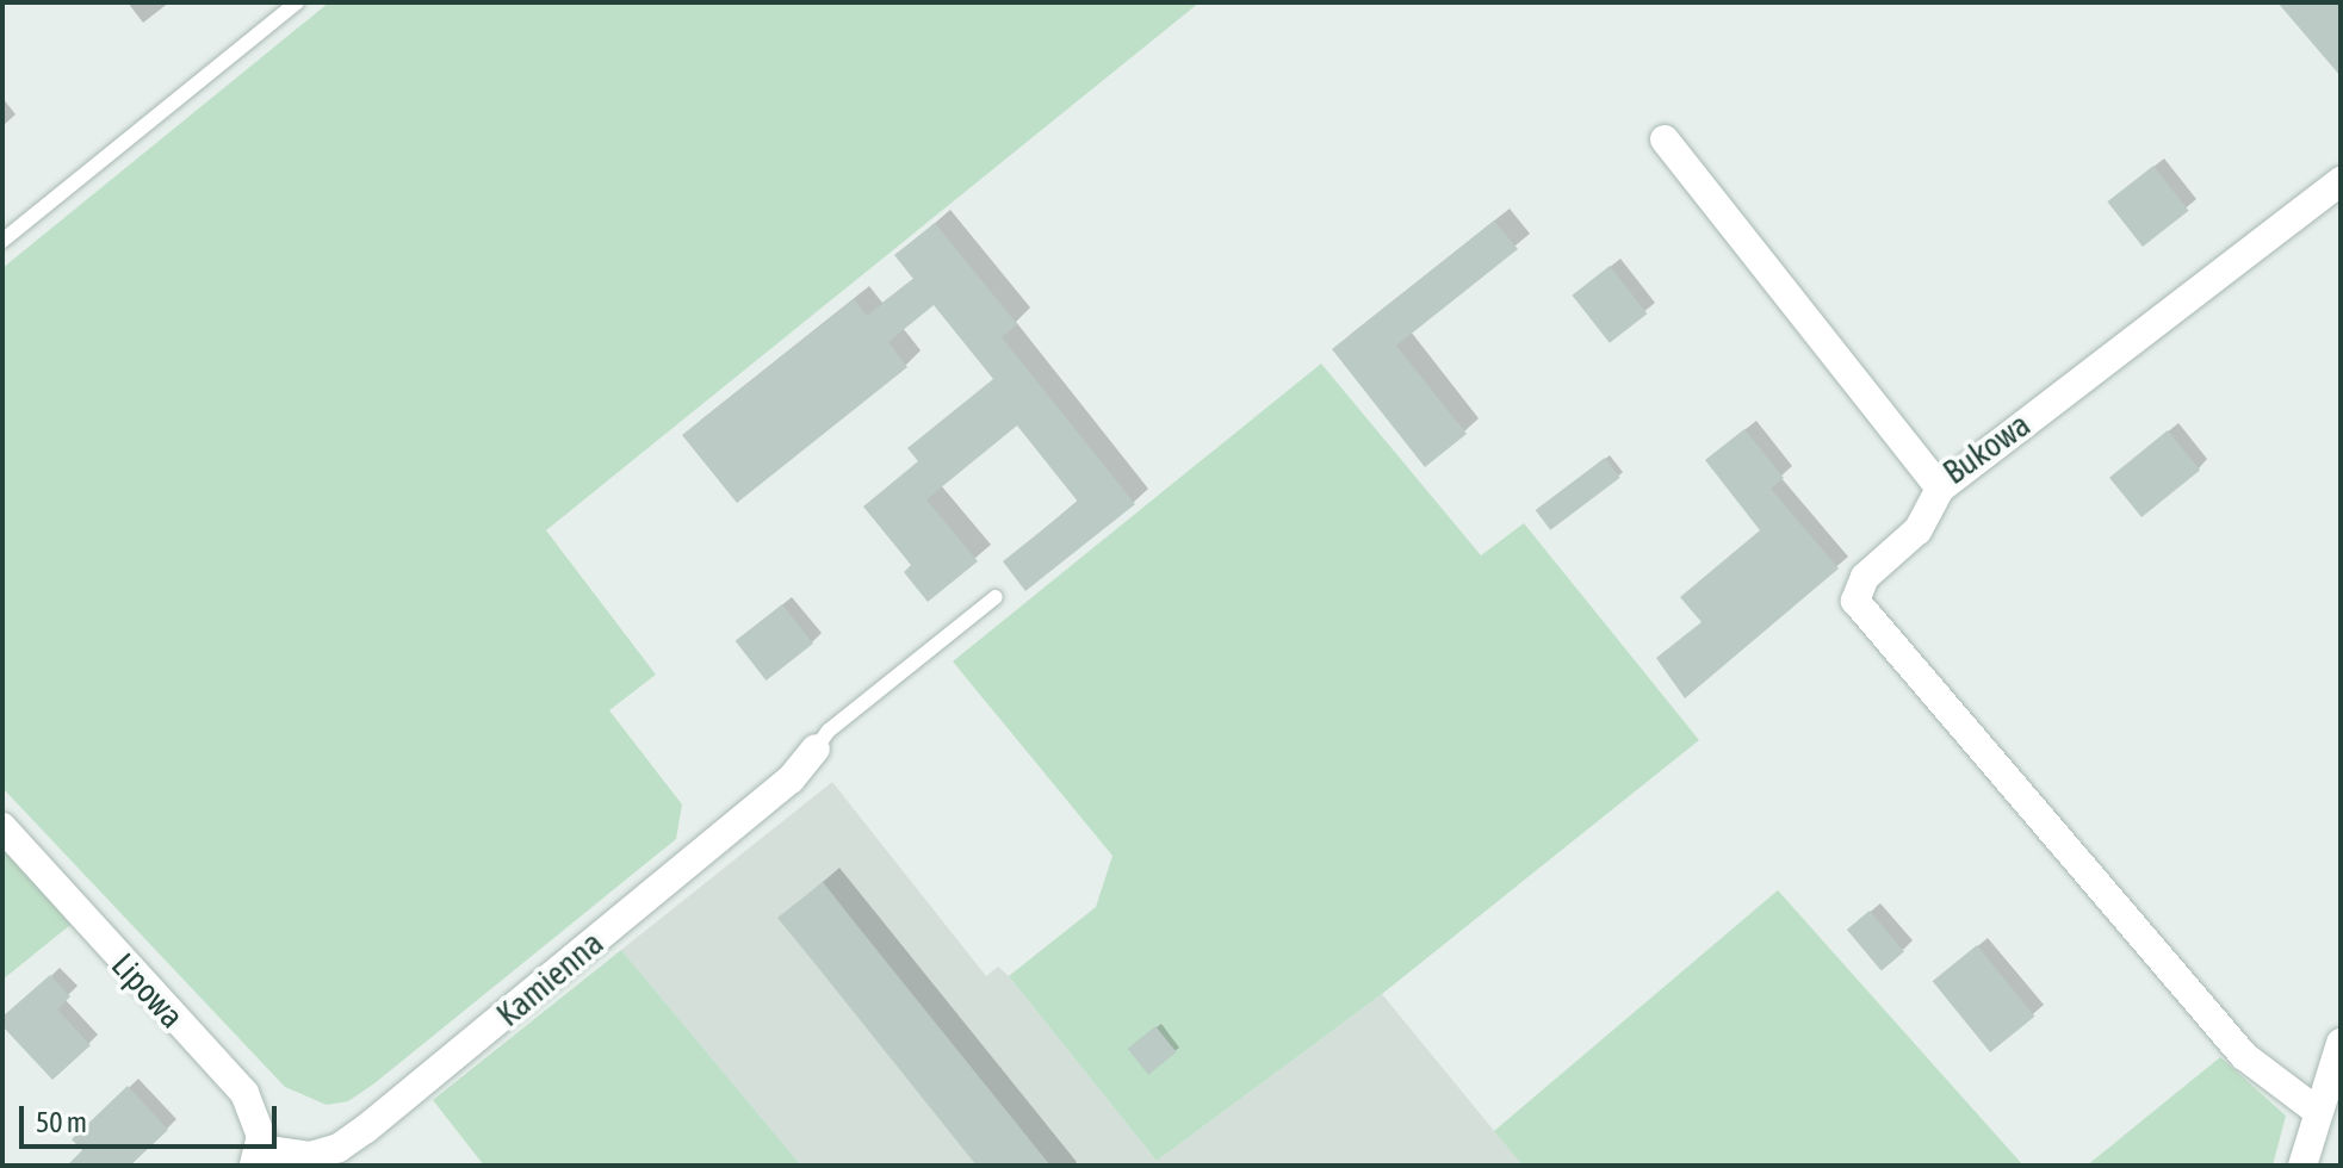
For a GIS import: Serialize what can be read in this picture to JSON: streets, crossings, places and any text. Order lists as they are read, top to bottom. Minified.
{"streets":{"street":["Bukowa","Kamienna","Lipowa"]},"crossings":[["Kamienna","Lipowa"]],"scale_bar":"50 m"}
